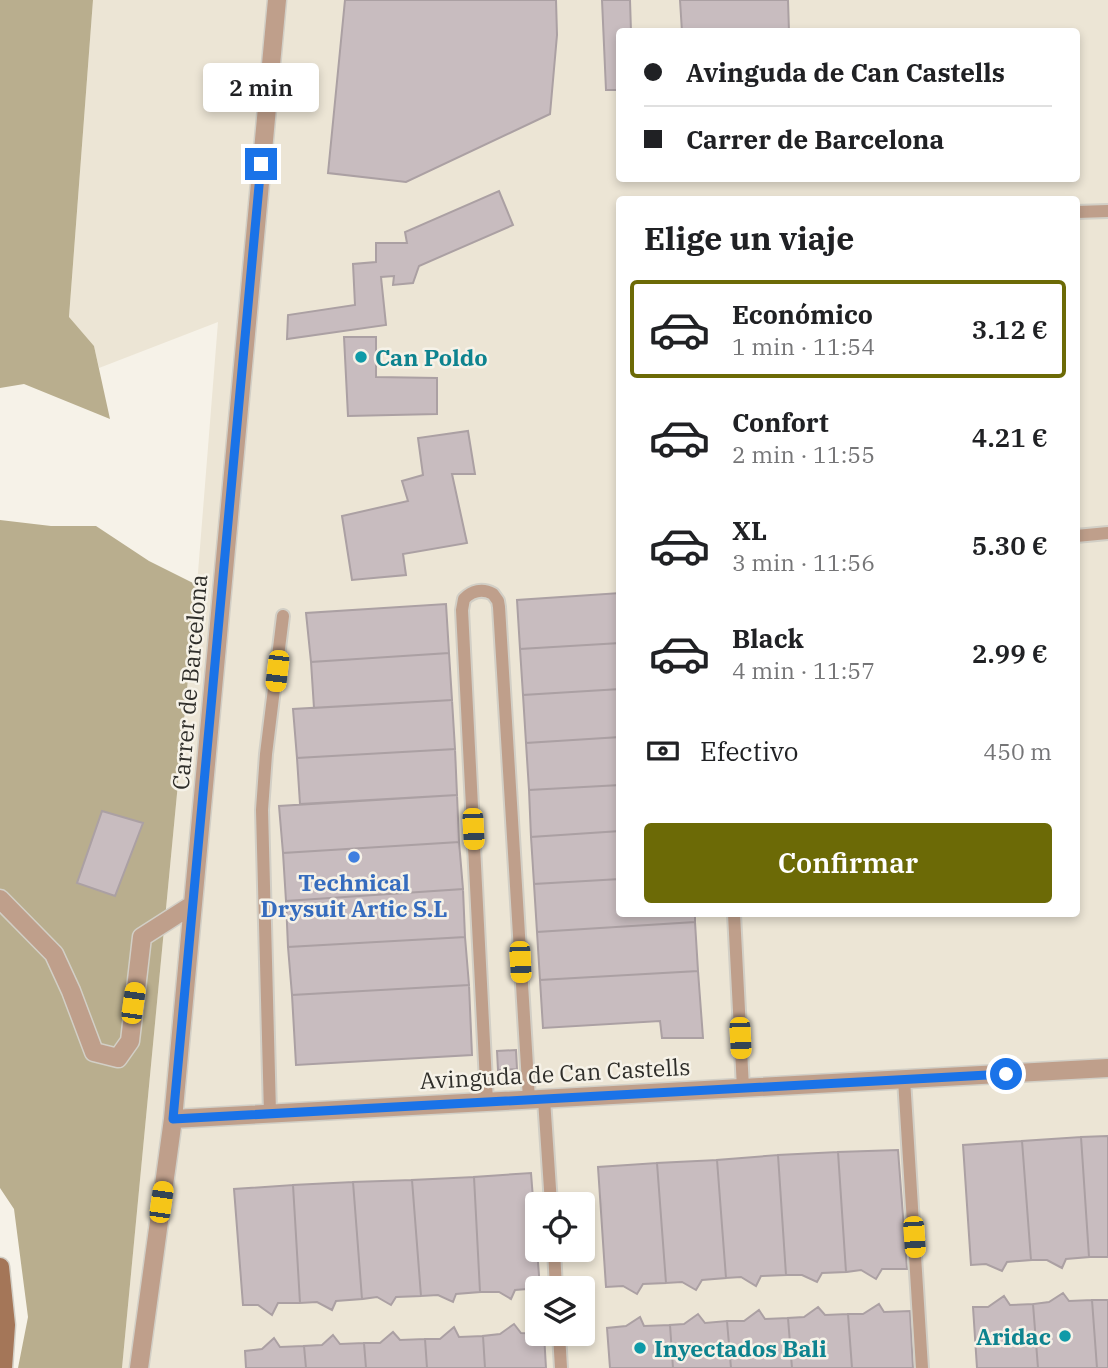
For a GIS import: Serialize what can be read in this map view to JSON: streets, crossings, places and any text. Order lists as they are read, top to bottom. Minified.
{"streets":{"street":["Carrer de Barcelona","Avinguda de Can Castells"]},"crossings":[["Carrer de Barcelona","Avinguda de Can Castells"]],"places":["Can Poldo","Technical Drysuit Artic S.L","Aridac","Inyectados Bali"],"page":{"banner":["Avinguda de Can Castells","Carrer de Barcelona"],"bubble":"2 min","heading":"Elige un viaje","list":[{"name":"Económico","note":"1 min · 11:54","value":"3.12 €"},{"name":"Confort","note":"2 min · 11:55","value":"4.21 €"},{"name":"XL","note":"3 min · 11:56","value":"5.30 €"},{"name":"Black","note":"4 min · 11:57","value":"2.99 €"}],"pay":["Efectivo","450 m"],"buttons":"Confirmar"}}
